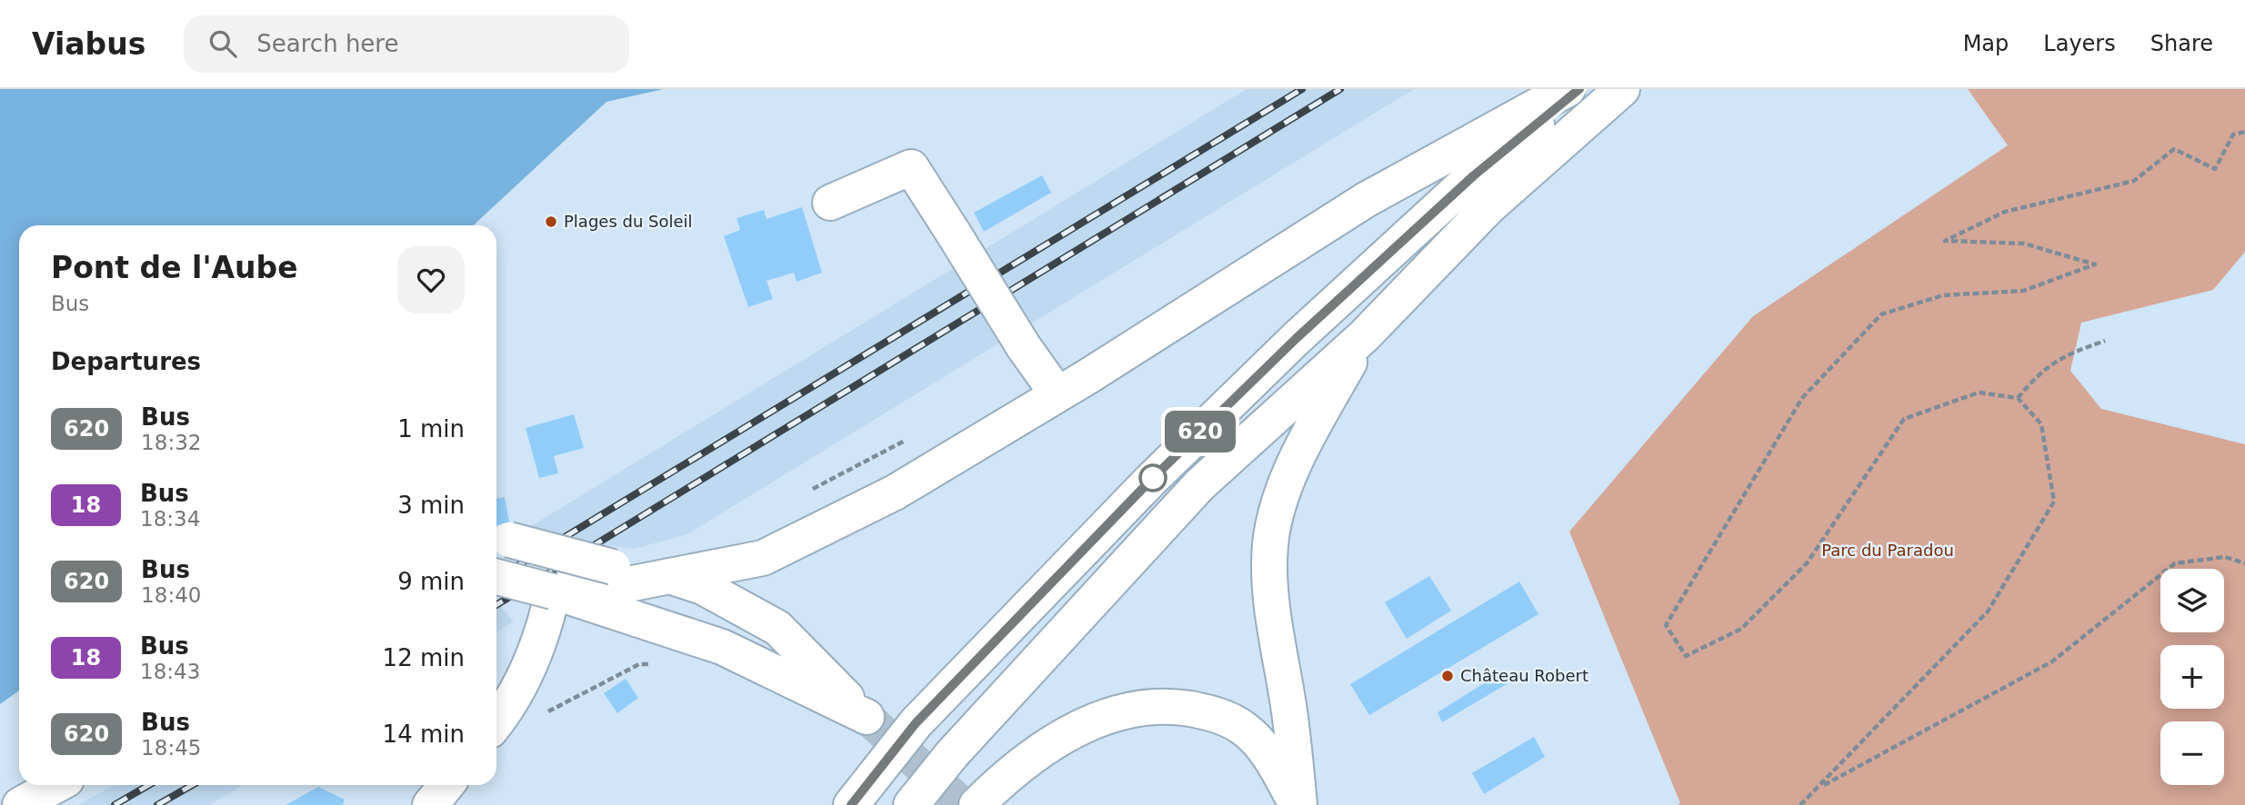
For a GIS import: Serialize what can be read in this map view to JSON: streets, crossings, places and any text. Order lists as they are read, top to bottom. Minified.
{"parks":["Parc du Paradou"],"places":["Plages du Soleil","Château Robert"],"lines":["bus line 620"],"page":{"header":"Viabus","search":"Search here","nav":["Map","Layers","Share"],"on_map":"620","heading":[["Pont de l'Aube","Bus"],"Departures"],"list":[{"mark":"620","name":"Bus","note":"18:32","value":"1 min"},{"mark":"18","name":"Bus","note":"18:34","value":"3 min"},{"mark":"620","name":"Bus","note":"18:40","value":"9 min"},{"mark":"18","name":"Bus","note":"18:43","value":"12 min"},{"mark":"620","name":"Bus","note":"18:45","value":"14 min"}],"map_buttons":["+","−"]}}
